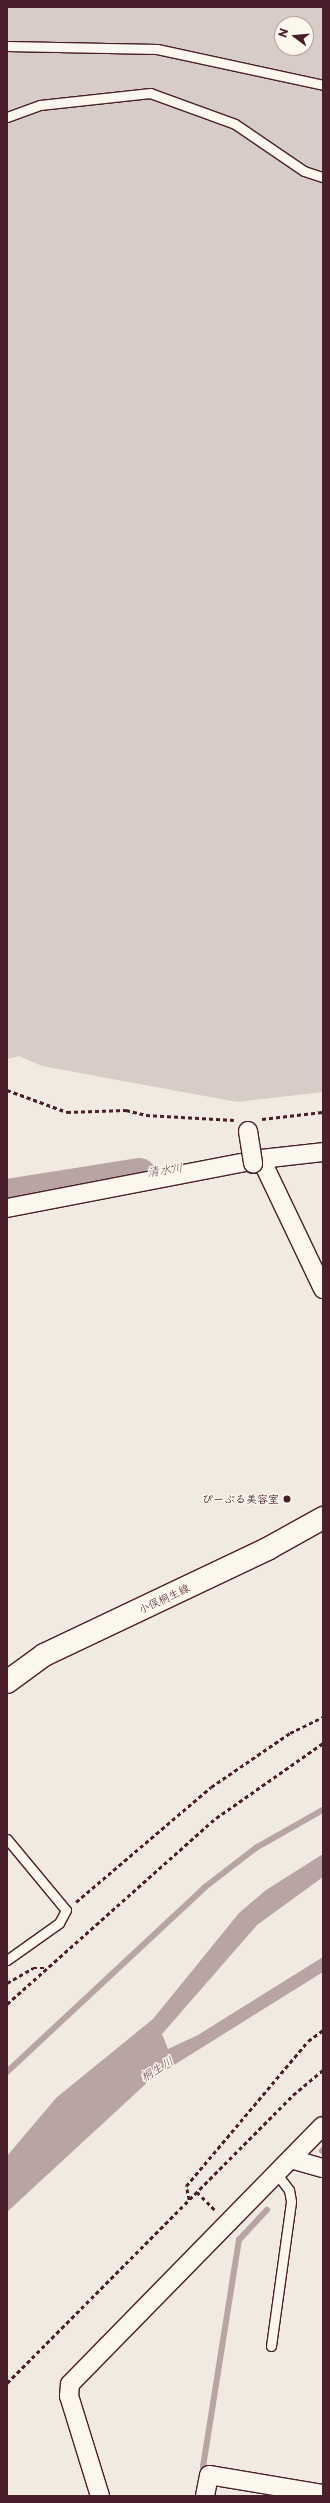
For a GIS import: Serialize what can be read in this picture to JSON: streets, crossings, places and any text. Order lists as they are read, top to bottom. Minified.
{"streets":{"main road":["小俣桐生線"]},"water":["清水川","桐生川"],"places":["ぴーぷる美容室"],"north":"left"}
